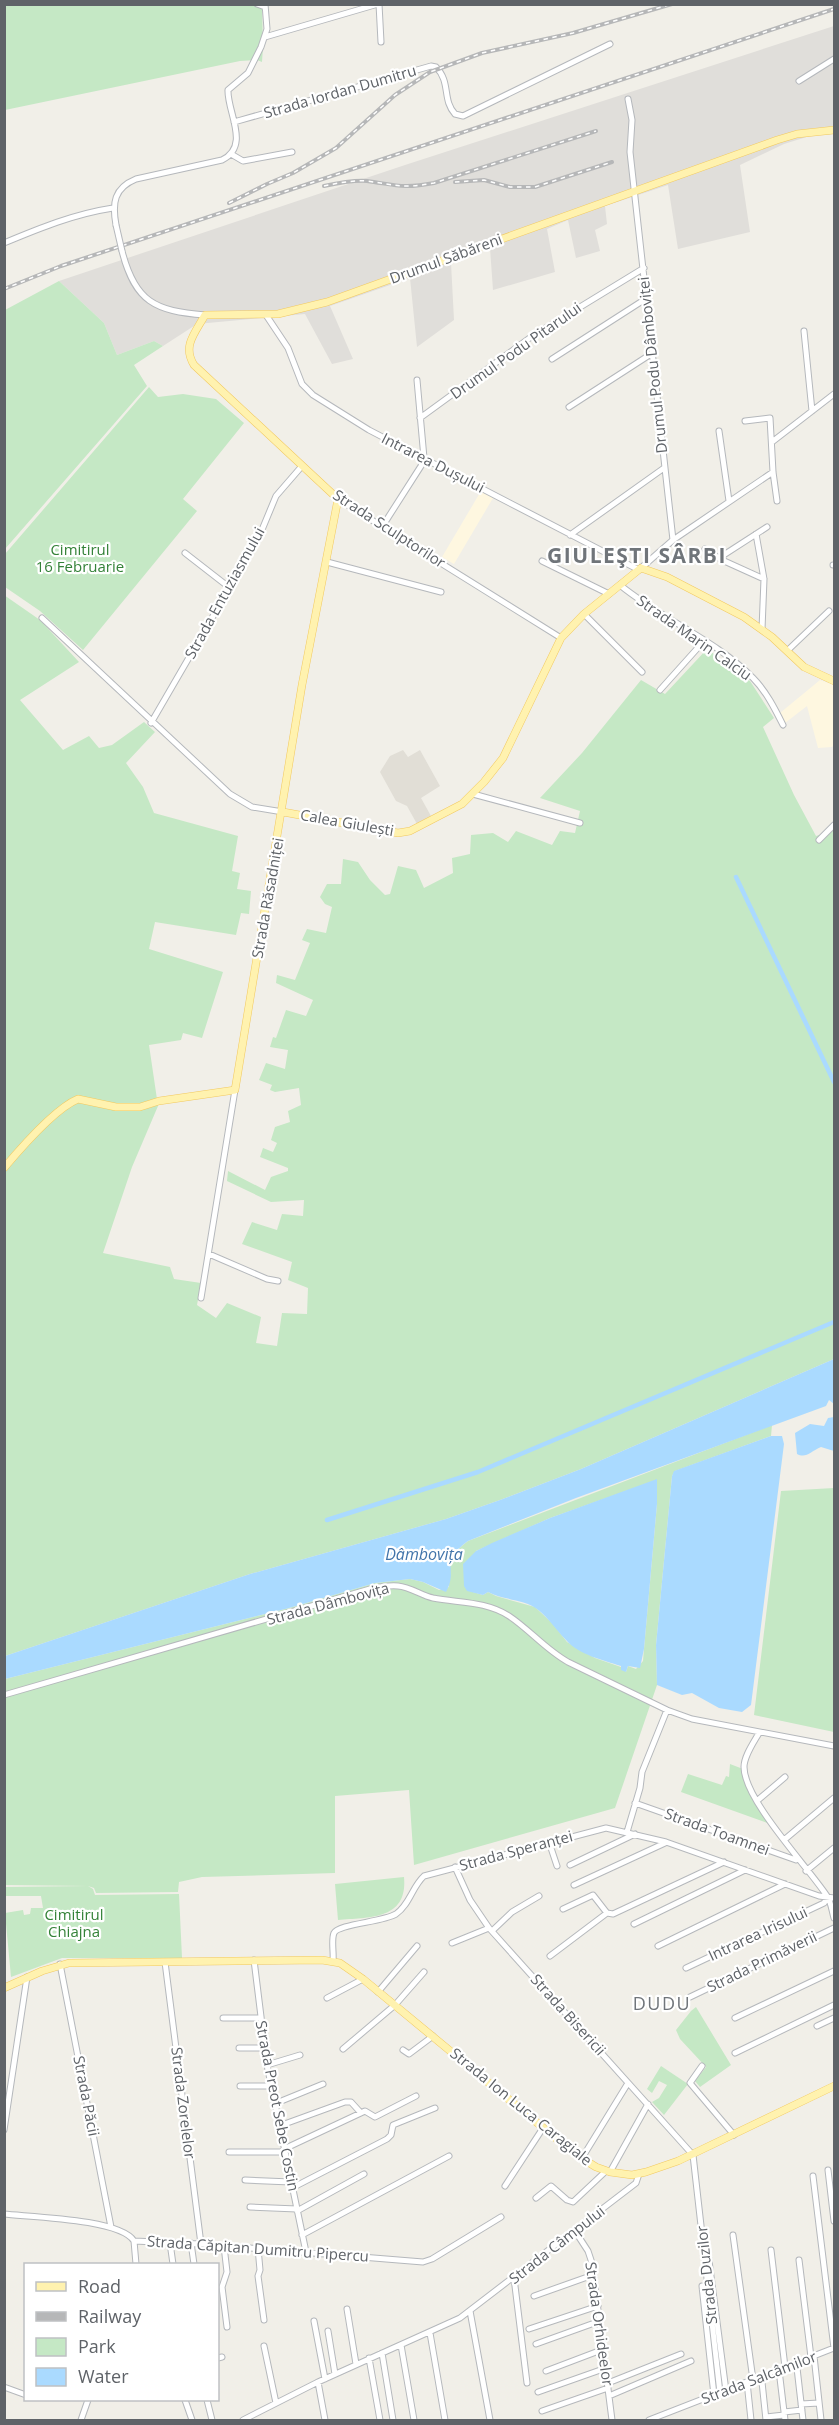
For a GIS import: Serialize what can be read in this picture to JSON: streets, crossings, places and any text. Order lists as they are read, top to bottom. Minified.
{"streets":{"main road":["Drumul Săbăreni","Strada Sculptorilor","Calea Giulești","Strada Răsadniței","Strada Ion Luca Caragiale"],"street":["Strada Iordan Dumitru","Drumul Podu Pitarului","Drumul Podu Dâmboviței","Intrarea Dușului","Strada Entuziasmului","Strada Marin Calciu","Strada Dâmbovița","Strada Toamnei","Strada Speranței","Intrarea Irisului","Strada Primăverii","Strada Bisericii","Strada Păcii","Strada Zorelelor","Strada Preot Sebe Costin","Strada Câmpului","Strada Căpitan Dumitru Pipercu","Strada Duzilor","Strada Orhideelor","Strada Salcâmilor"]},"crossings":[["Drumul Săbăreni","Drumul Podu Dâmboviței"],["Drumul Săbăreni","Intrarea Dușului"],["Drumul Săbăreni","Strada Sculptorilor"],["Drumul Podu Pitarului","Drumul Podu Dâmboviței"],["Intrarea Dușului","Calea Giulești"],["Strada Sculptorilor","Strada Entuziasmului"],["Strada Sculptorilor","Calea Giulești"],["Strada Sculptorilor","Strada Răsadniței"],["Strada Entuziasmului","Calea Giulești"],["Strada Marin Calciu","Calea Giulești"],["Calea Giulești","Strada Răsadniței"],["Strada Speranței","Intrarea Irisului"],["Strada Speranței","Strada Bisericii"],["Strada Speranței","Strada Ion Luca Caragiale"],["Strada Bisericii","Strada Ion Luca Caragiale"],["Strada Bisericii","Strada Duzilor"],["Strada Păcii","Strada Ion Luca Caragiale"],["Strada Păcii","Strada Căpitan Dumitru Pipercu"],["Strada Zorelelor","Strada Ion Luca Caragiale"],["Strada Zorelelor","Strada Căpitan Dumitru Pipercu"],["Strada Preot Sebe Costin","Strada Ion Luca Caragiale"],["Strada Preot Sebe Costin","Strada Căpitan Dumitru Pipercu"],["Strada Ion Luca Caragiale","Strada Câmpului"],["Strada Ion Luca Caragiale","Strada Duzilor"],["Strada Câmpului","Strada Orhideelor"],["Strada Duzilor","Strada Salcâmilor"]],"districts":["GIULEŞTI SÂRBI","DUDU"],"water":["Dâmbovița"],"parks":["Cimitirul 16 Februarie","Cimitirul Chiajna"],"legend":["Road","Railway","Park","Water"]}
